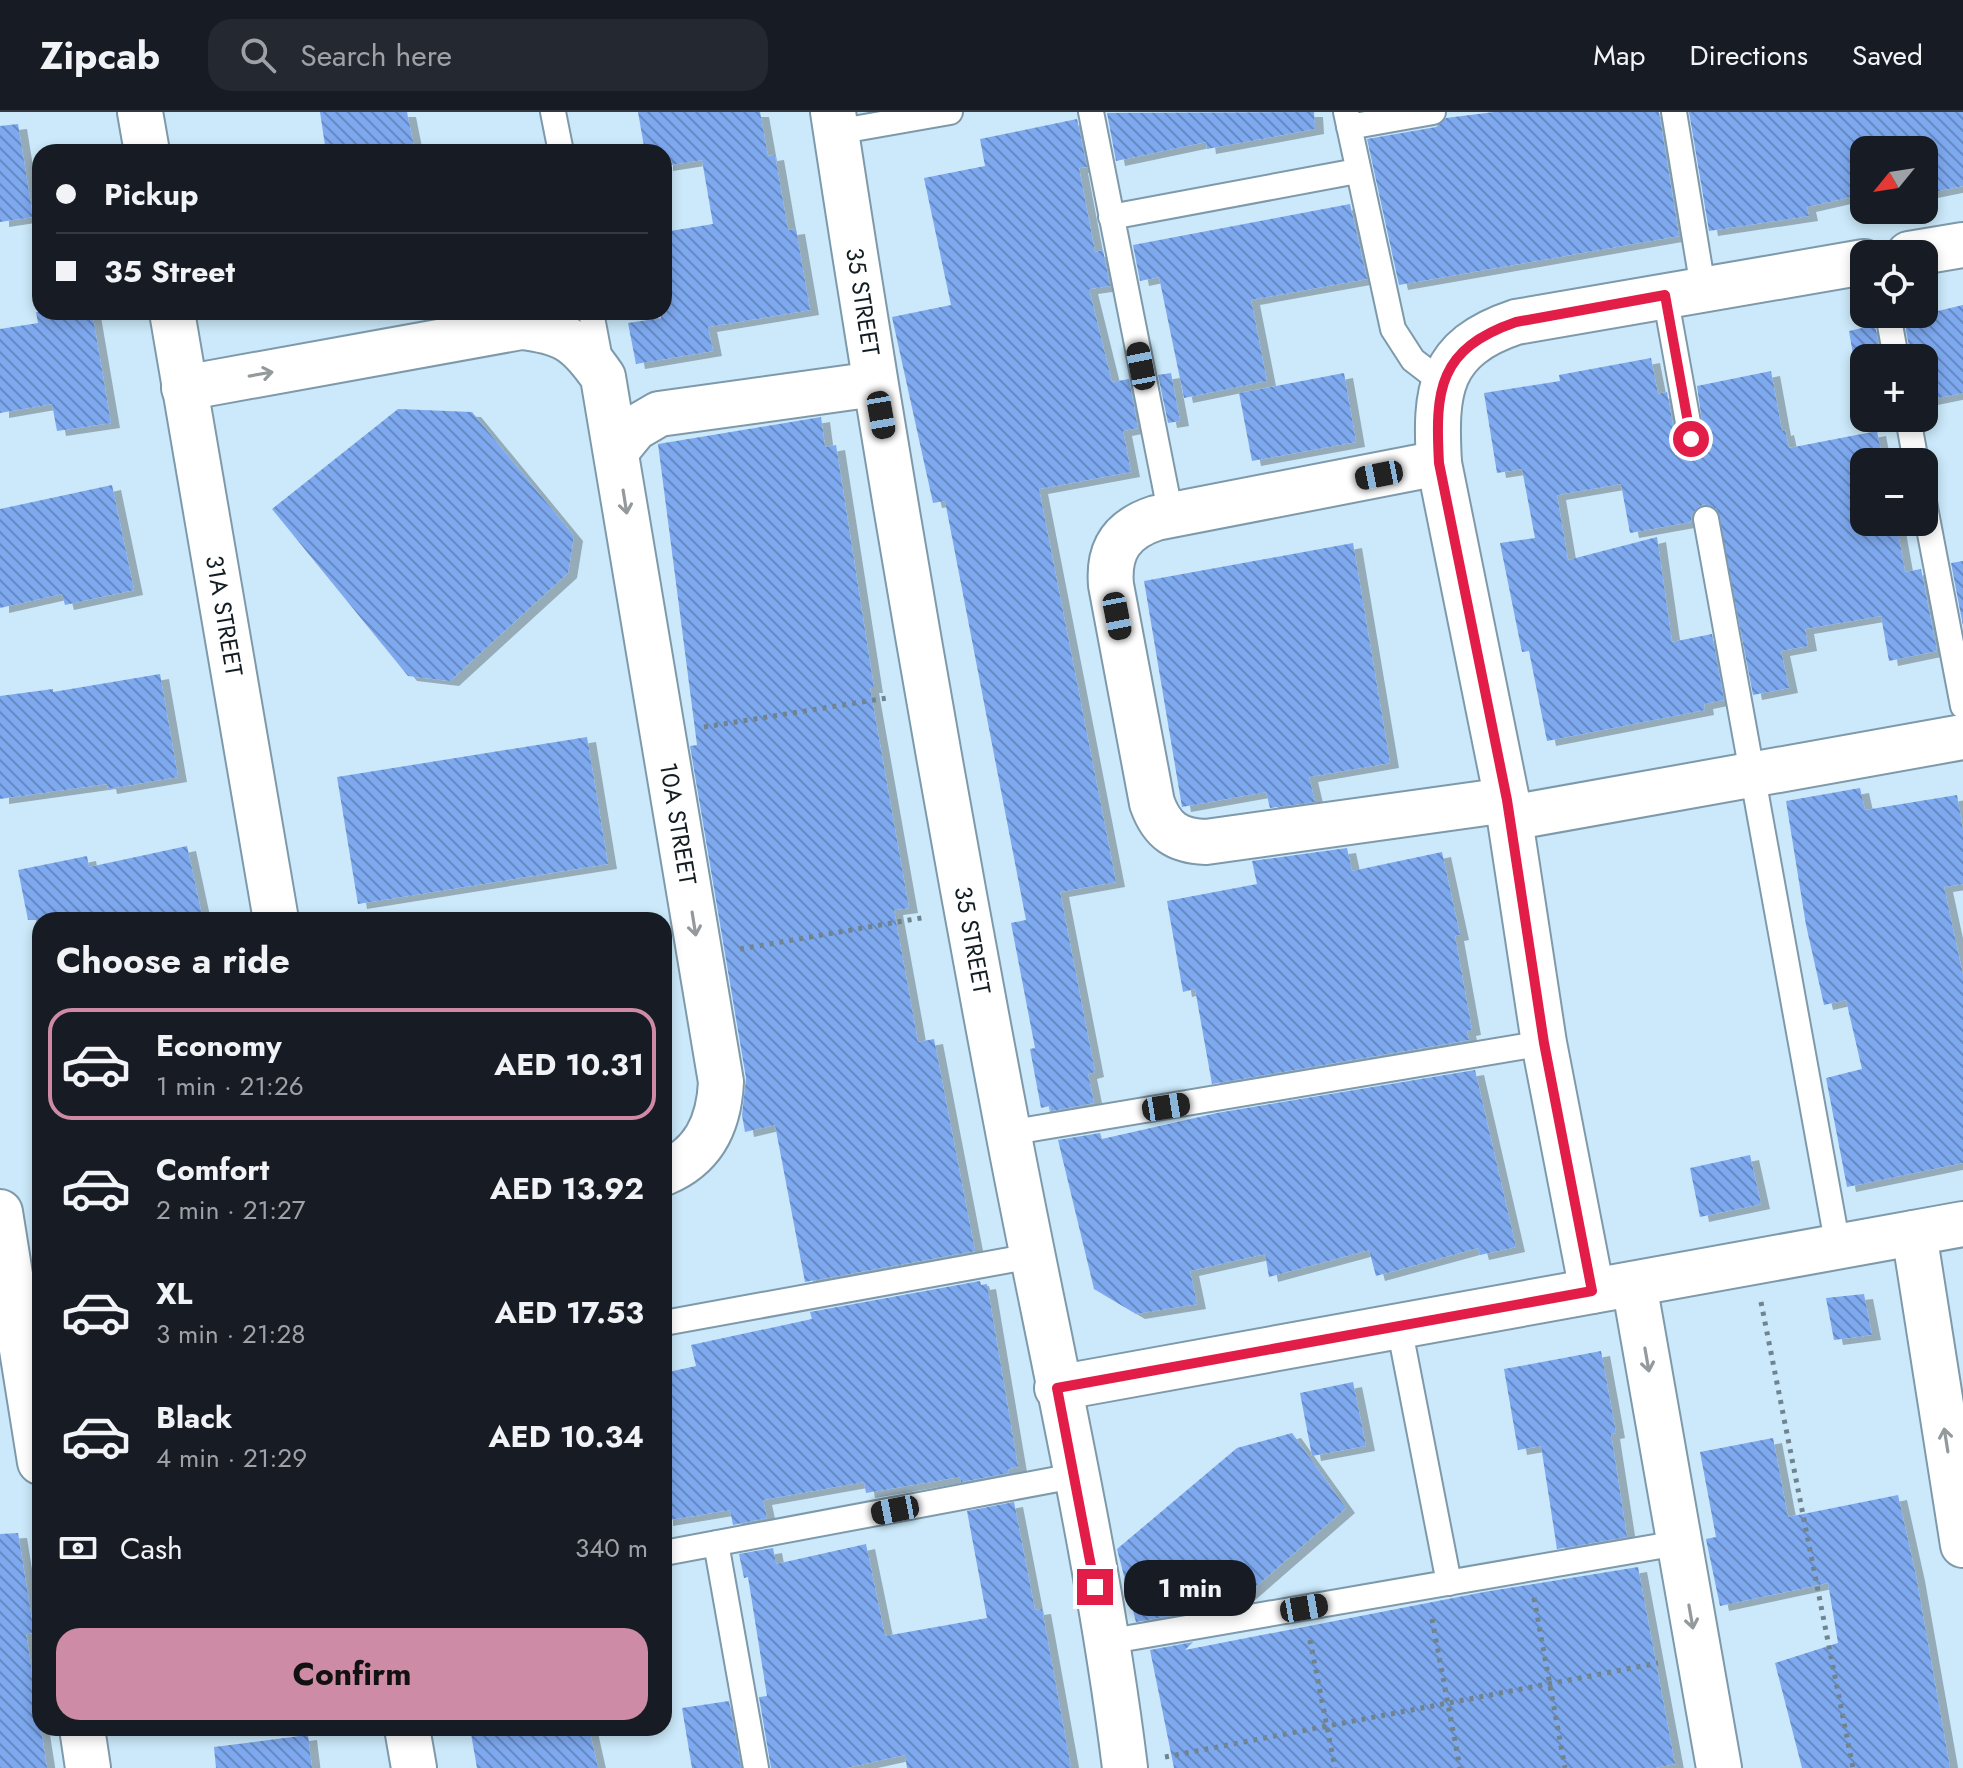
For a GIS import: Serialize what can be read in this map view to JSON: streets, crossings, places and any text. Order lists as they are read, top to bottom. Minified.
{"streets":{"street":["35 STREET","31A STREET","10A STREET"]},"crossings":[["31A STREET","10A STREET"]],"north":"bottom left","page":{"header":"Zipcab","search":"Search here","nav":["Map","Directions","Saved"],"map_buttons":["+","−"],"banner":["Pickup","35 Street"],"heading":"Choose a ride","list":[{"name":"Economy","note":"1 min · 21:26","value":"AED 10.31"},{"name":"Comfort","note":"2 min · 21:27","value":"AED 13.92"},{"name":"XL","note":"3 min · 21:28","value":"AED 17.53"},{"name":"Black","note":"4 min · 21:29","value":"AED 10.34"}],"pay":["Cash","340 m"],"bubble":"1 min","buttons":"Confirm"}}
